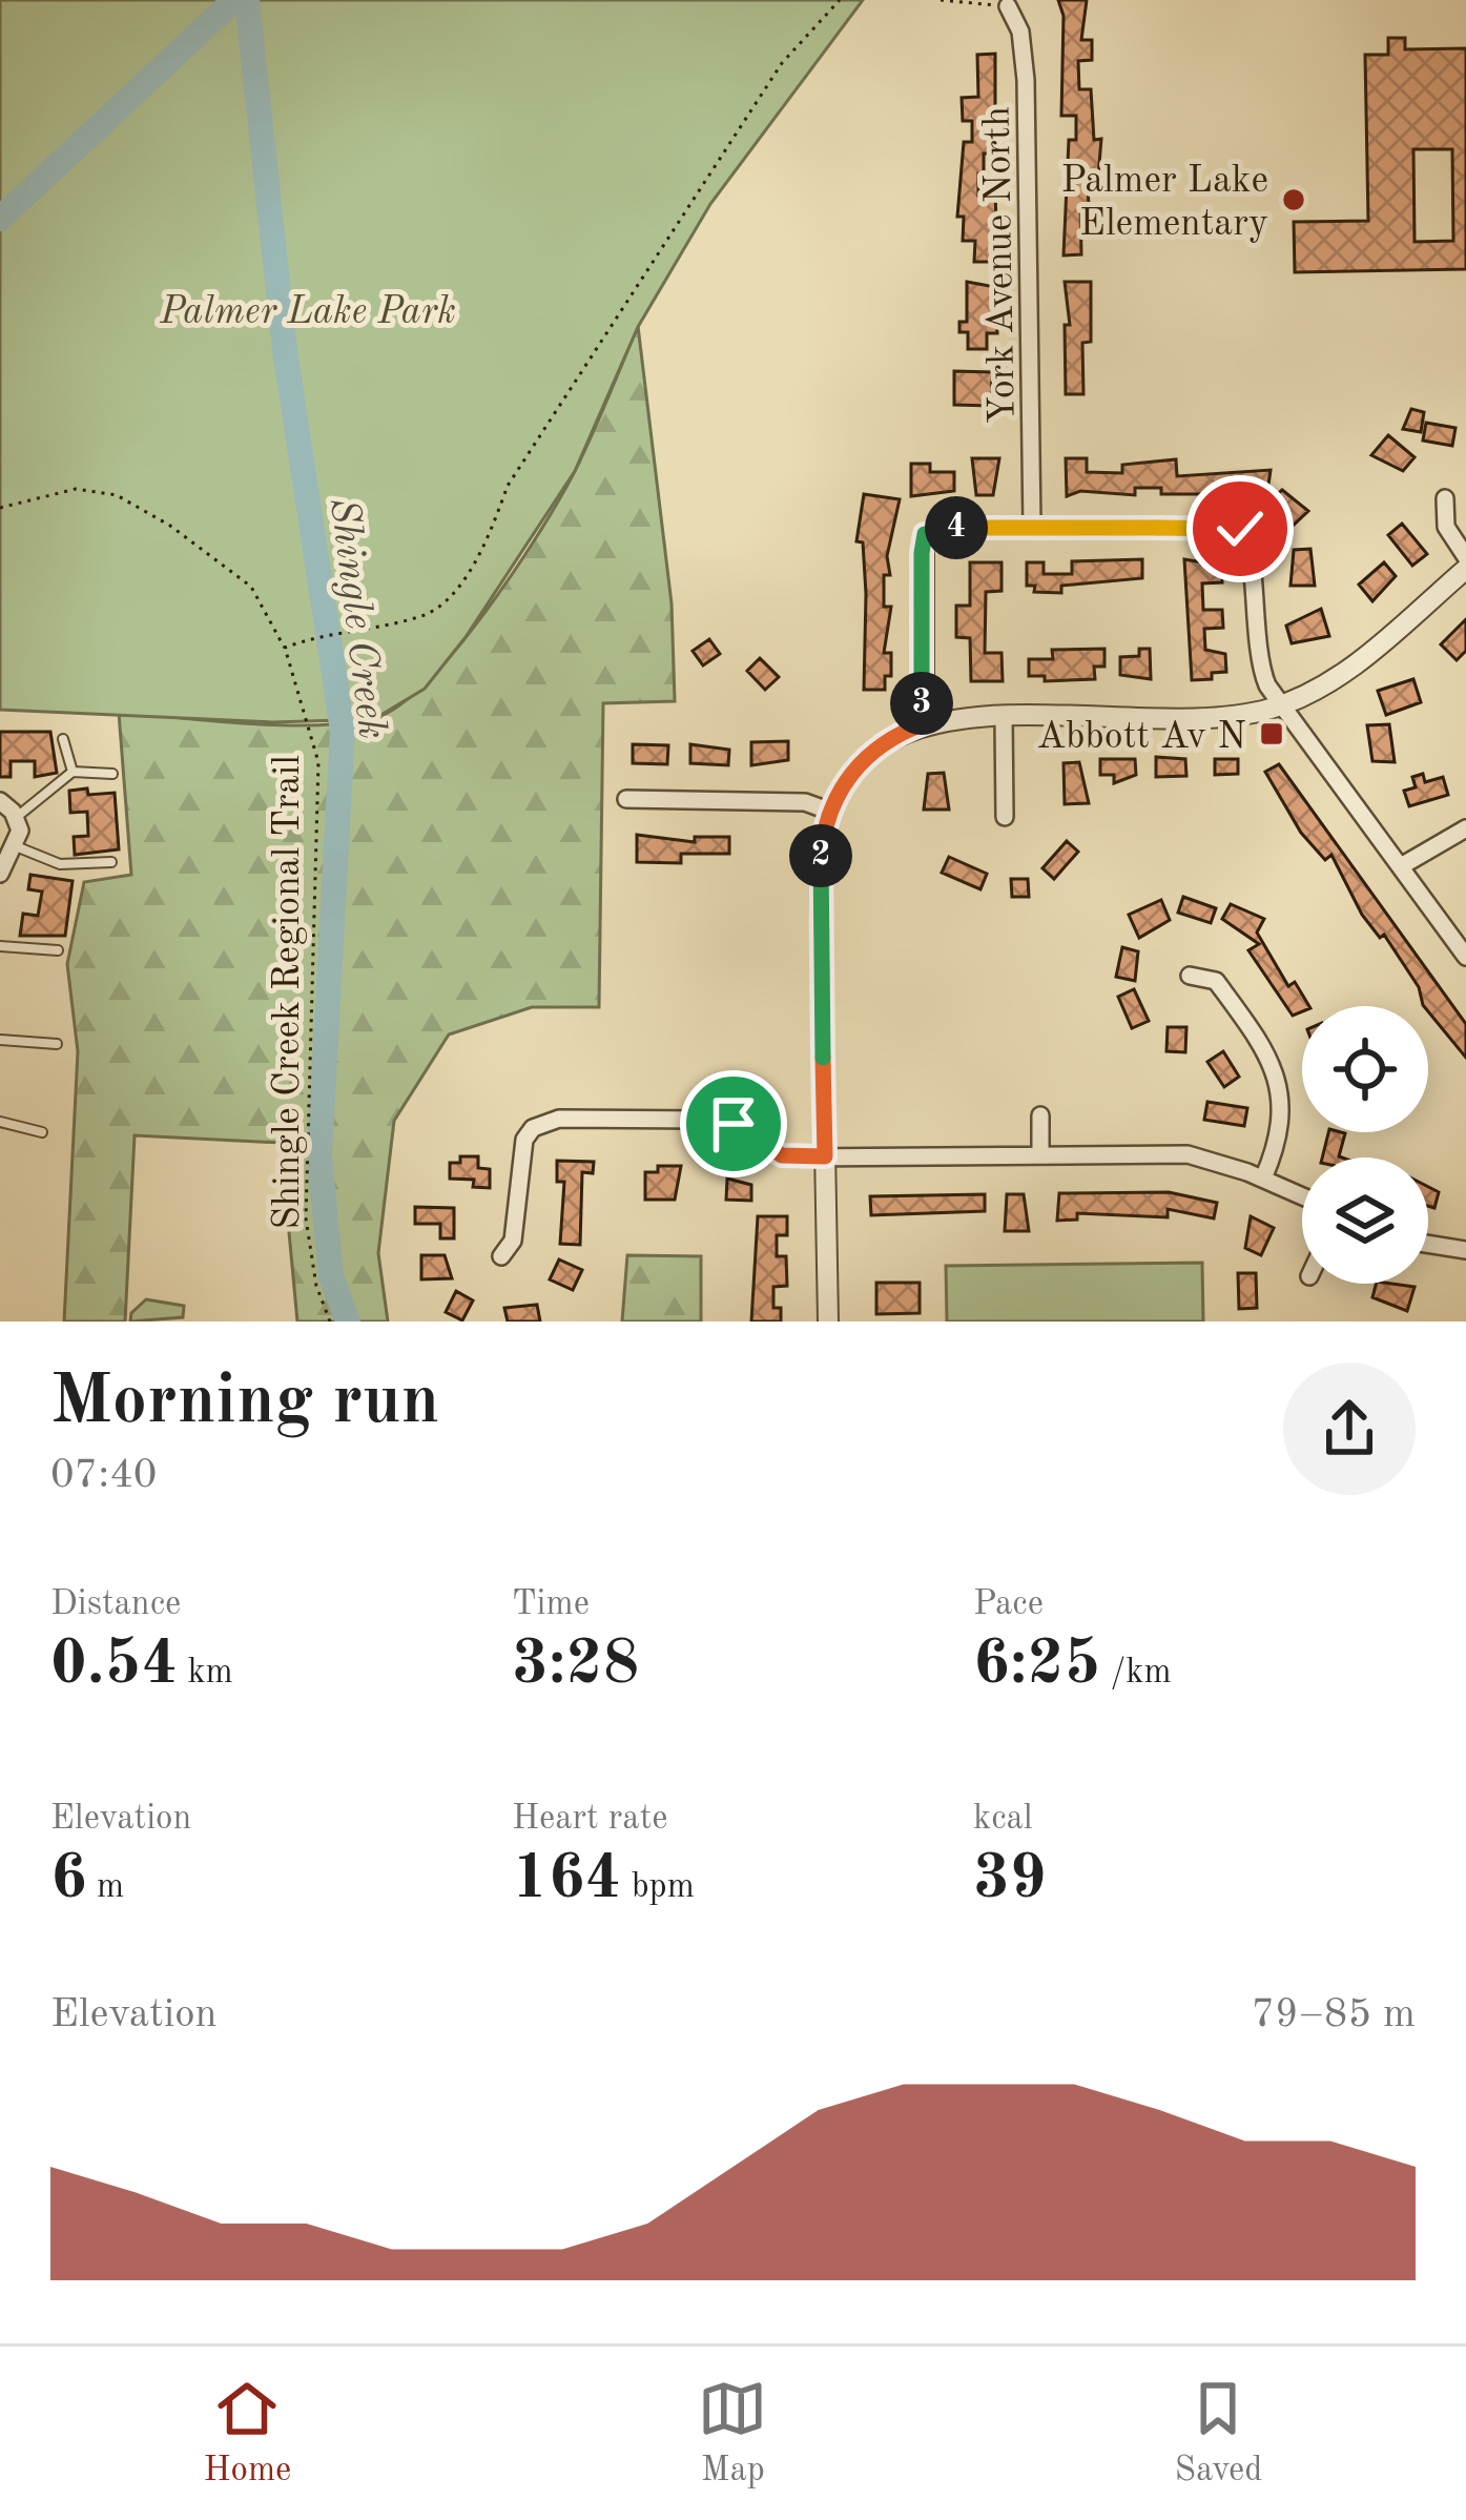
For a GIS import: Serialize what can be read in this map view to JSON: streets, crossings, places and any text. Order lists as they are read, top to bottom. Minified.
{"streets":{"street":["York Avenue North"],"path":["Shingle Creek Regional Trail"]},"water":["Shingle Creek"],"parks":["Palmer Lake Park"],"places":{"other":["Palmer Lake Elementary"],"transit":["Abbott Av N"]},"page":{"pins":["4","3","2"],"heading":["Morning run","07:40"],"stats":[["Distance","0.54 km"],["Time","3:28"],["Pace","6:25 /km"],["Elevation","6 m"],["Heart rate","164 bpm"],["kcal","39"]],"chart":["Elevation","79–85 m"],"tabs":["Home","Map","Saved"]}}
